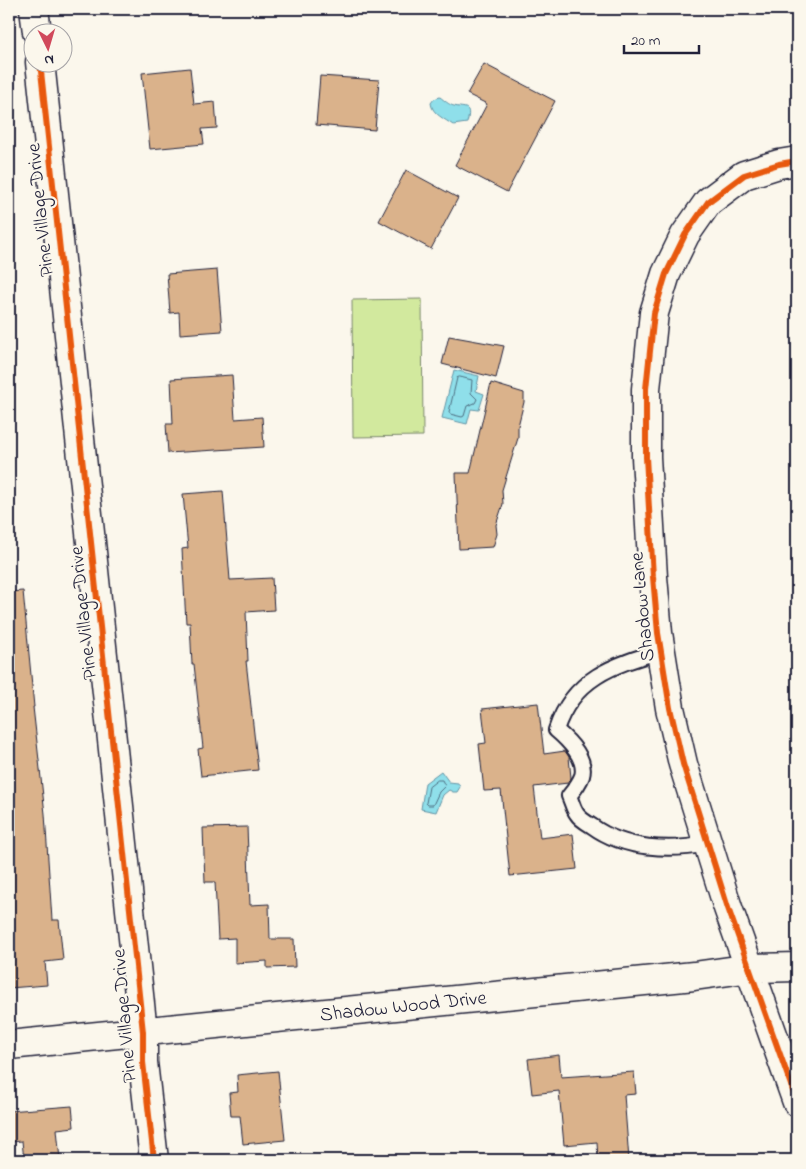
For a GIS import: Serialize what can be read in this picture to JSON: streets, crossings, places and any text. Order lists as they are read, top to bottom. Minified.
{"streets":{"street":["Pine Village Drive","Shadow Lane","Shadow Wood Drive"]},"crossings":[["Pine Village Drive","Shadow Wood Drive"],["Shadow Lane","Shadow Wood Drive"]],"scale_bar":"20 m","north":"bottom"}
